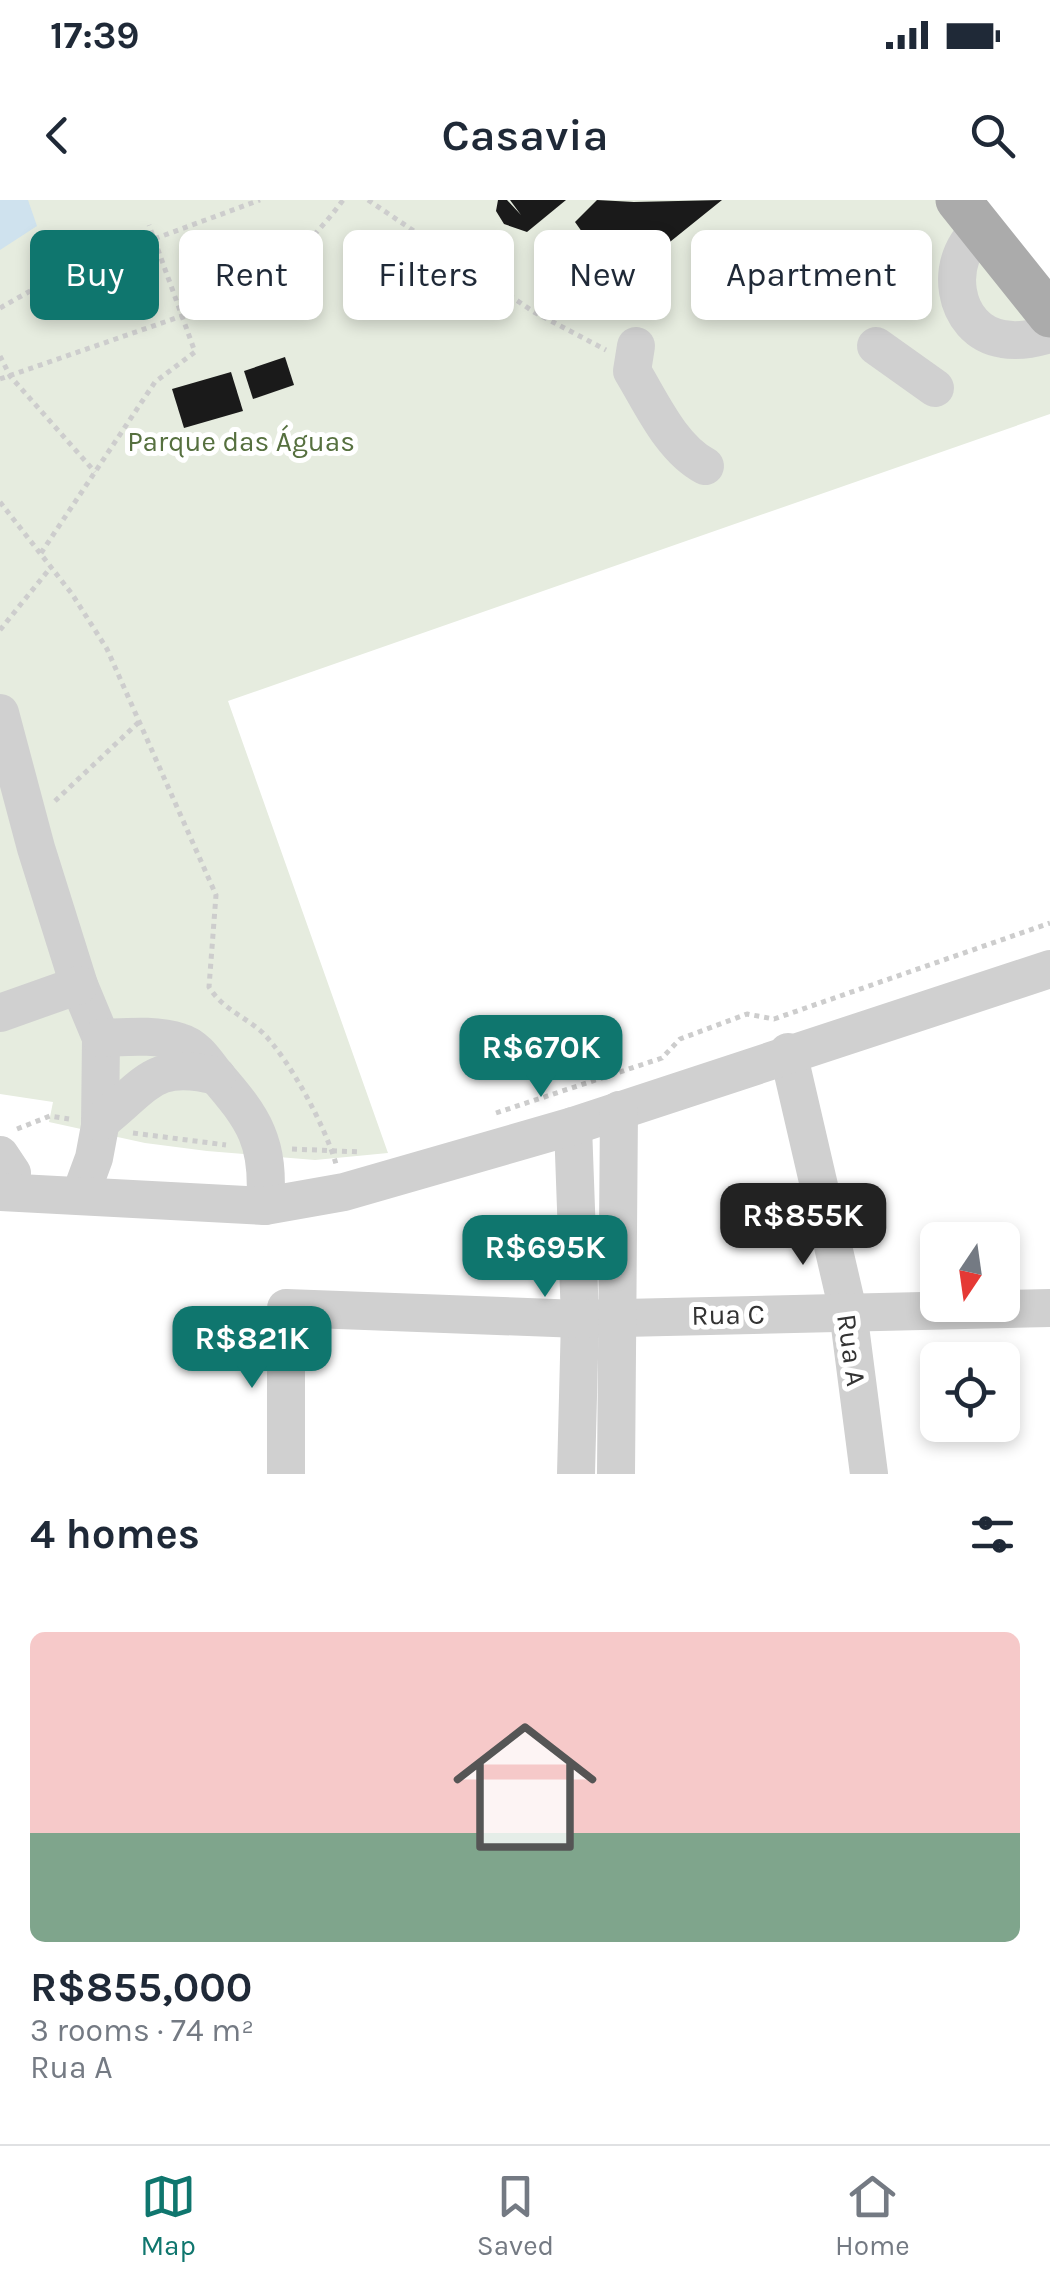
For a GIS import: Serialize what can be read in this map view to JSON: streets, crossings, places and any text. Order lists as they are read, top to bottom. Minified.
{"streets":{"street":["Rua C","Rua A"]},"crossings":[["Rua C","Rua A"]],"parks":["Parque das Águas"],"north":"bottom","page":{"status":"17:39","header":"Casavia","chip":["Buy","Rent","Filters","New","Apartment"],"price":["R$670K","R$855K","R$695K","R$821K"],"heading":"4 homes","list":[{"name":"R$855,000","note":"3 rooms · 74 m² · Rua A"}],"tabs":["Map","Saved","Home"]}}
